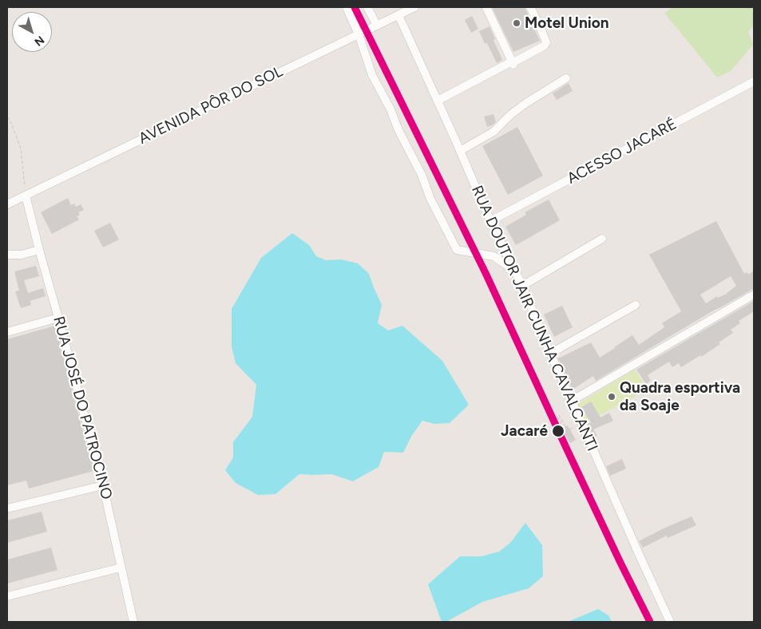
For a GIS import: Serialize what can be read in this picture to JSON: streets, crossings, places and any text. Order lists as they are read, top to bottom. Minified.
{"streets":{"street":["AVENIDA PÔR DO SOL","ACESSO JACARÉ","RUA DOUTOR JAIR CUNHA CAVALCANTI","RUA JOSÉ DO PATROCINO"]},"crossings":[["AVENIDA PÔR DO SOL","RUA DOUTOR JAIR CUNHA CAVALCANTI"],["AVENIDA PÔR DO SOL","RUA JOSÉ DO PATROCINO"],["ACESSO JACARÉ","RUA DOUTOR JAIR CUNHA CAVALCANTI"]],"places":["Motel Union","Quadra esportiva da Soaje","Jacaré"],"north":"bottom right"}
